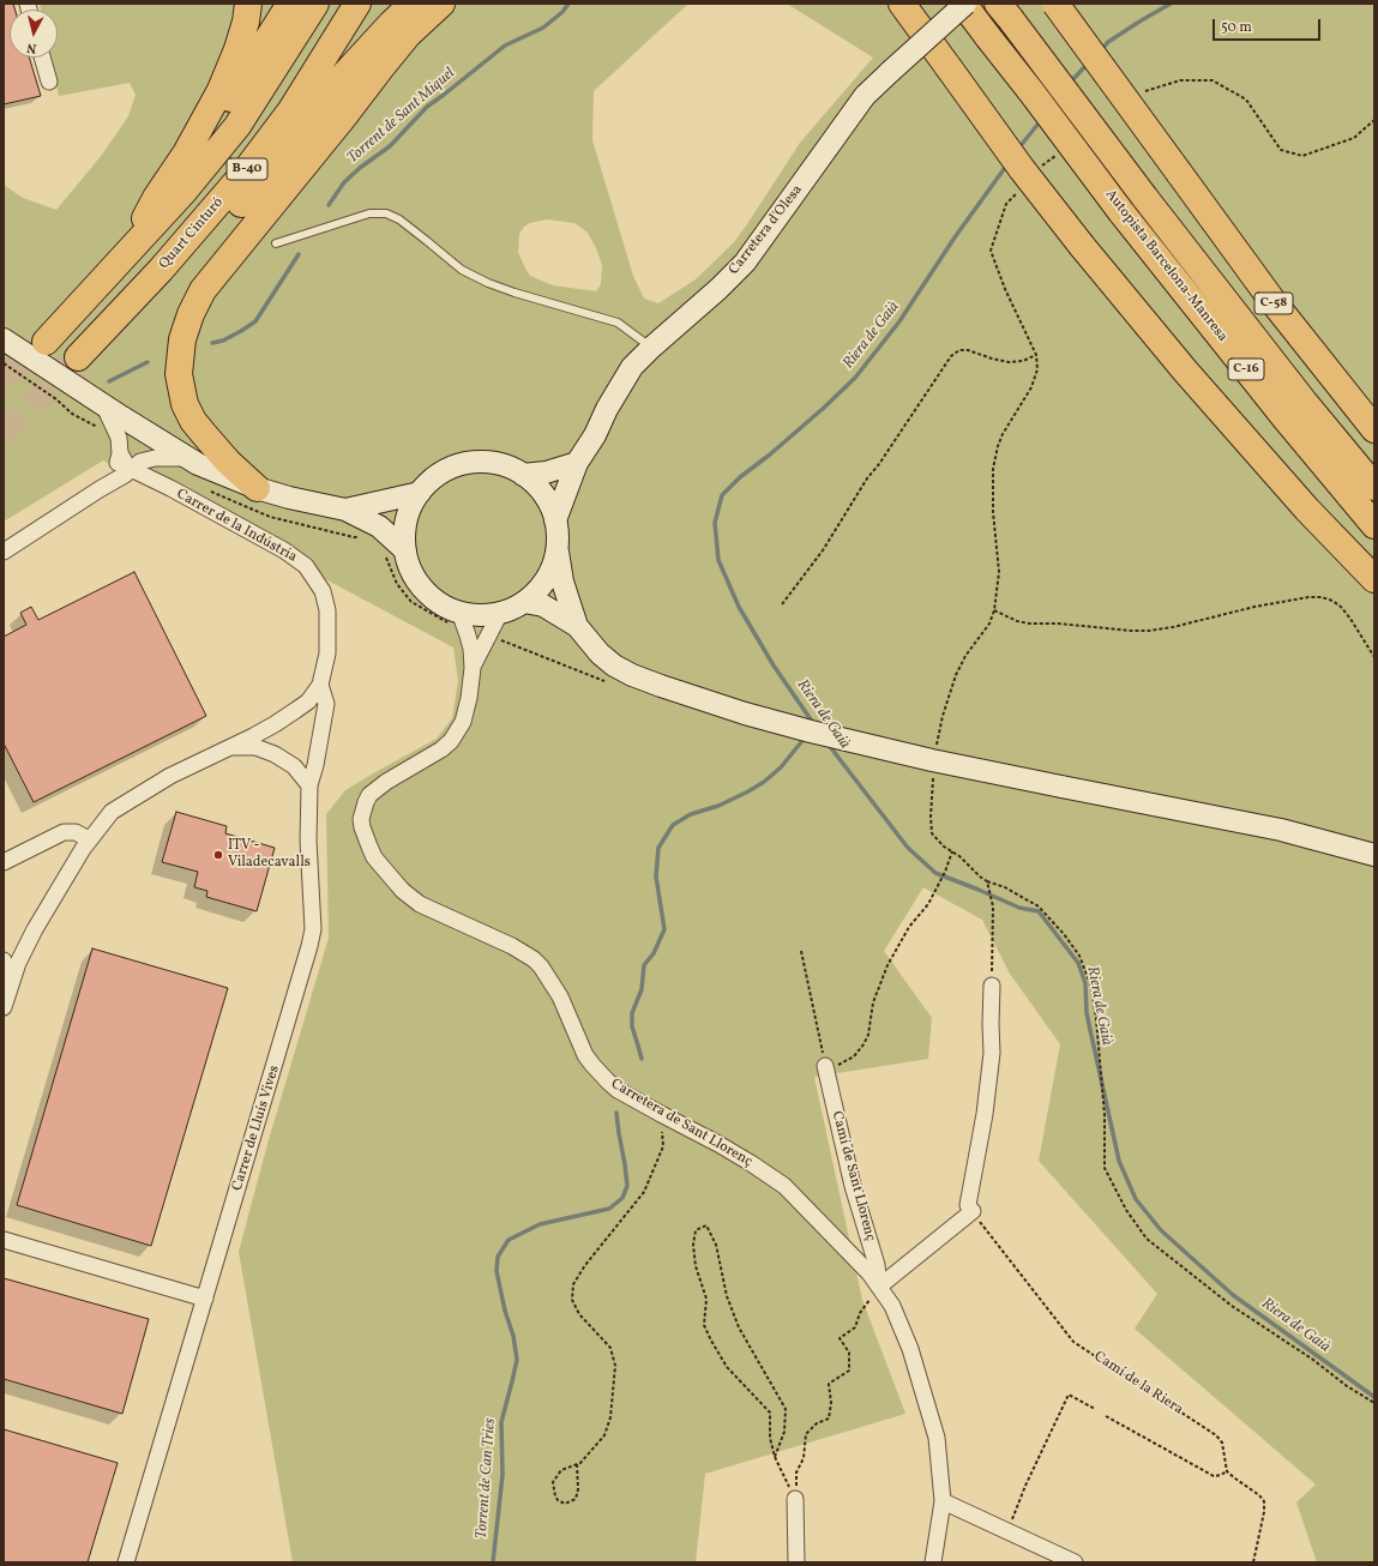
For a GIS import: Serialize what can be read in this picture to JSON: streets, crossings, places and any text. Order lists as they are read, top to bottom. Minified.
{"streets":{"highway":["B-40","Quart Cinturó","Autopista Barcelona-Manresa","C-58","C-16"],"street":["Carretera d'Olesa","Carrer de la Indústria","Carretera de Sant Llorenç","Carrer de Lluís Vives","Camí de Sant Llorenç"],"path":["Camí de la Riera"]},"crossings":[["Carretera d'Olesa","Autopista Barcelona-Manresa"],["Carretera d'Olesa","Carretera de Sant Llorenç"],["Carrer de la Indústria","Carrer de Lluís Vives"],["Carretera de Sant Llorenç","Camí de Sant Llorenç"]],"water":["Torrent de Sant Miquel","Riera de Gaià","Torrent de Can Tries"],"places":["ITV - Viladecavalls"],"scale_bar":"50 m","north":"bottom"}
